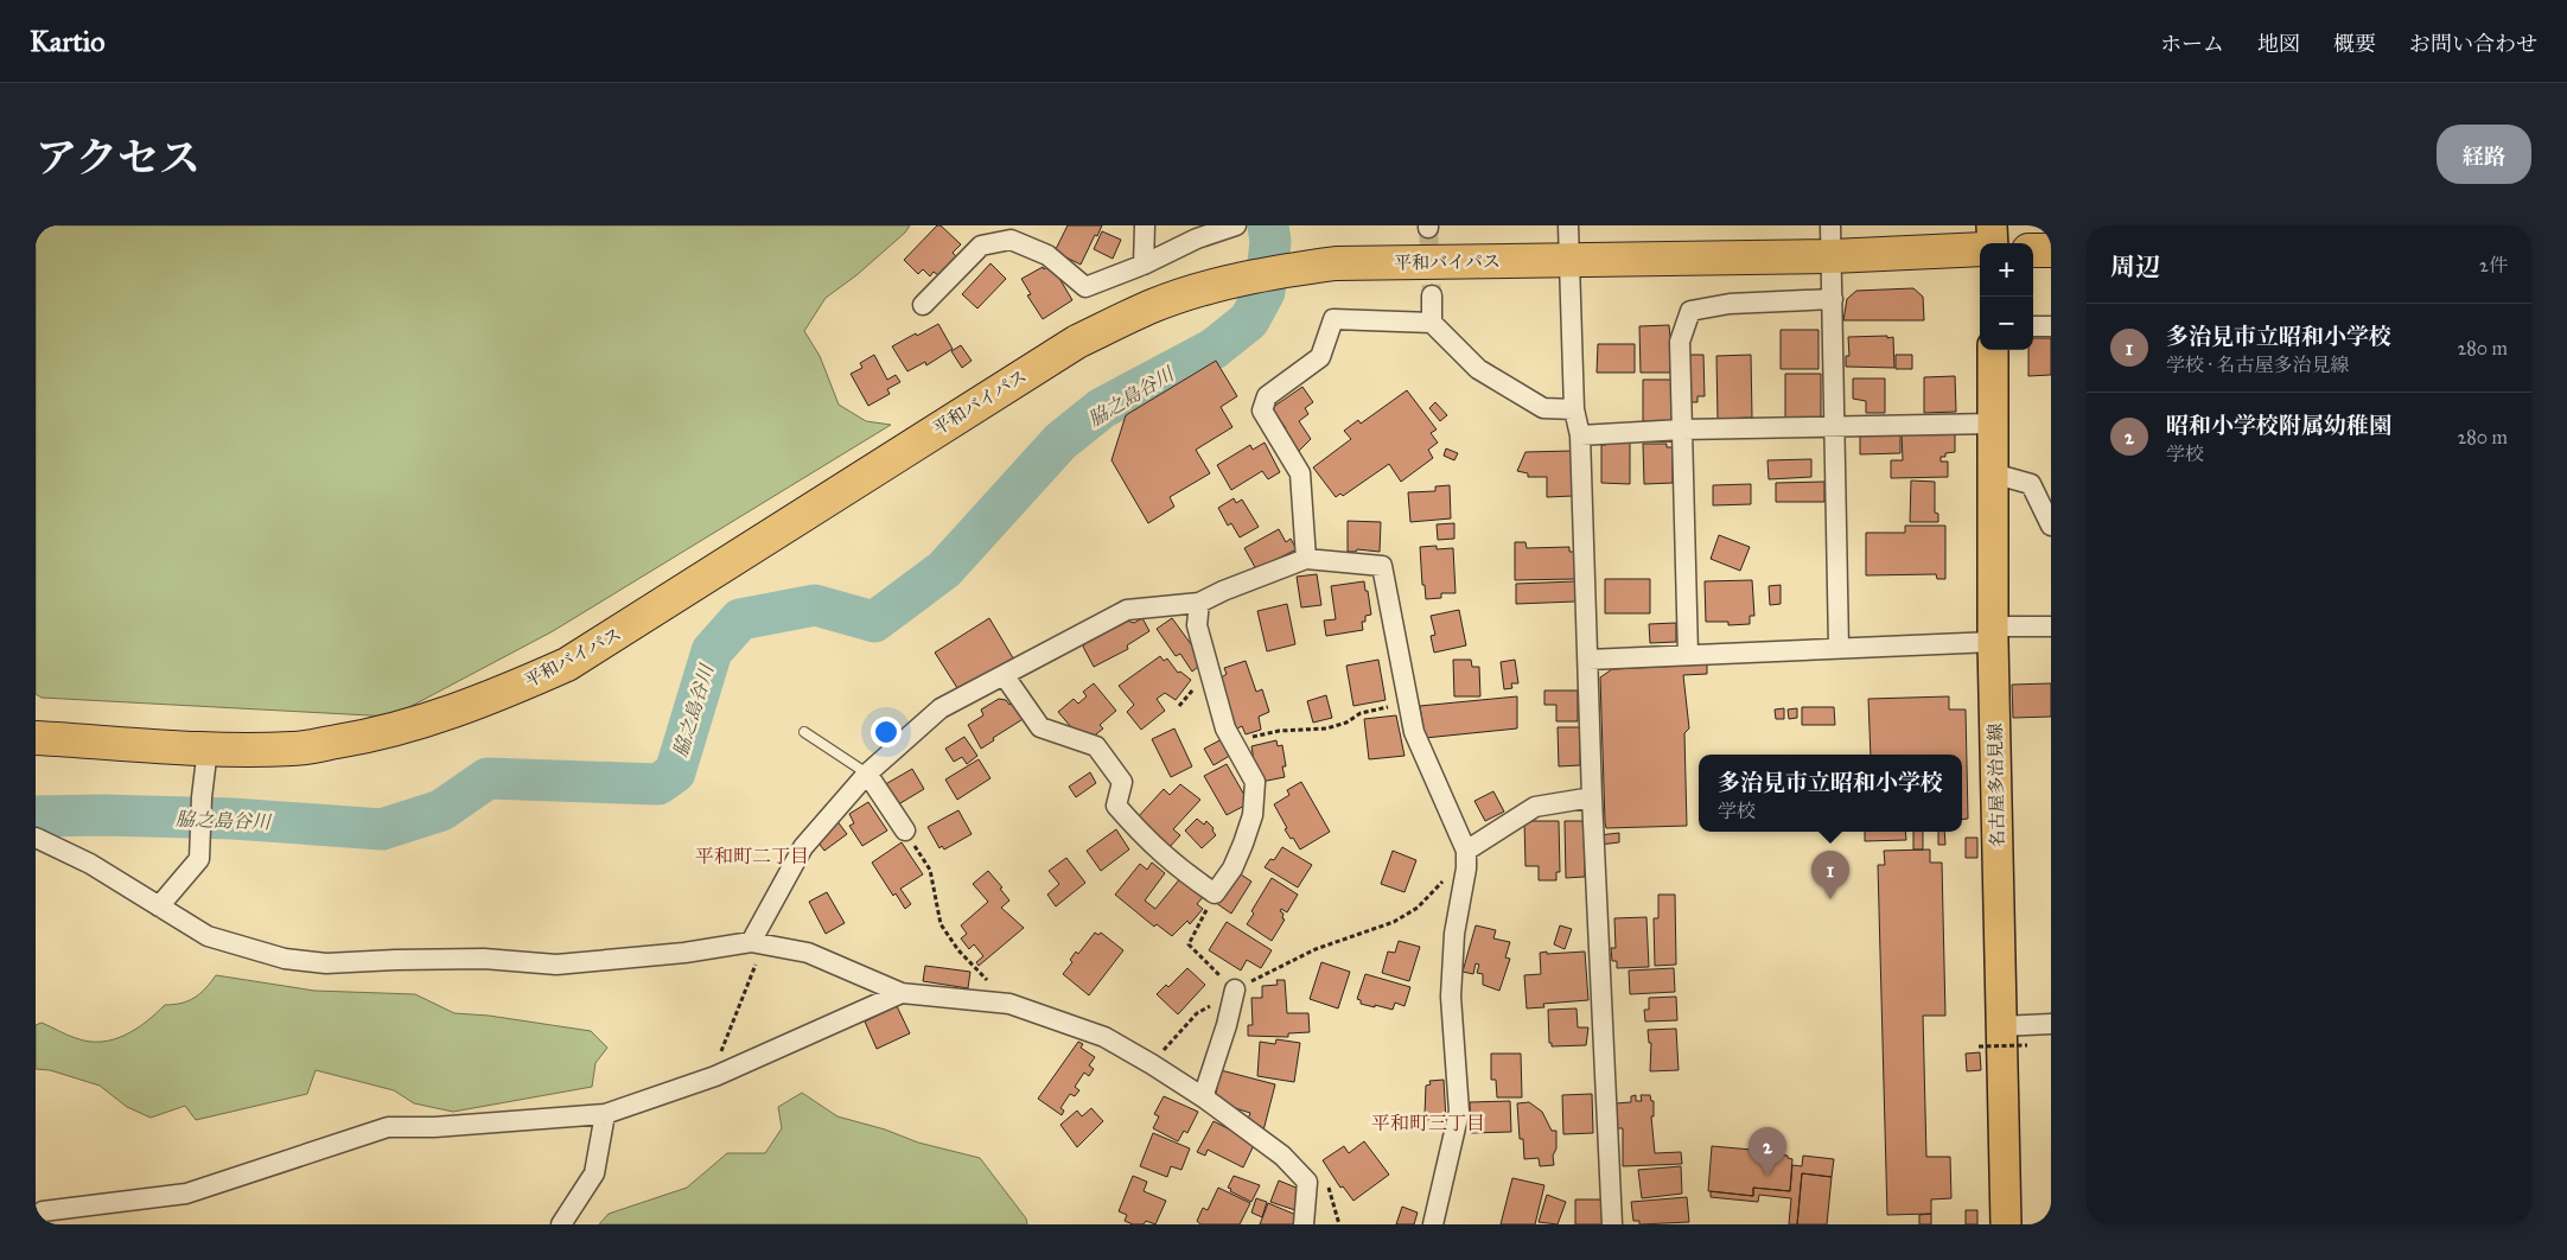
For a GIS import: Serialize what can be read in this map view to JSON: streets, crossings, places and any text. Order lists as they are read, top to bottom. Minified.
{"streets":{"highway":["平和バイパス"],"main road":["名古屋多治見線"]},"districts":["平和町二丁目","平和町三丁目"],"water":["脇之島谷川"],"page":{"header":"Kartio","nav":["ホーム","地図","概要","お問い合わせ"],"title":"アクセス","buttons":"経路","heading":["周辺","2件"],"map_buttons":["+","−"],"list":[{"mark":"1","name":"多治見市立昭和小学校","note":"学校 · 名古屋多治見線","value":"280 m"},{"mark":"2","name":"昭和小学校附属幼稚園","note":"学校","value":"280 m"}],"popup":["多治見市立昭和小学校","学校"],"pins":["1","2"]}}
